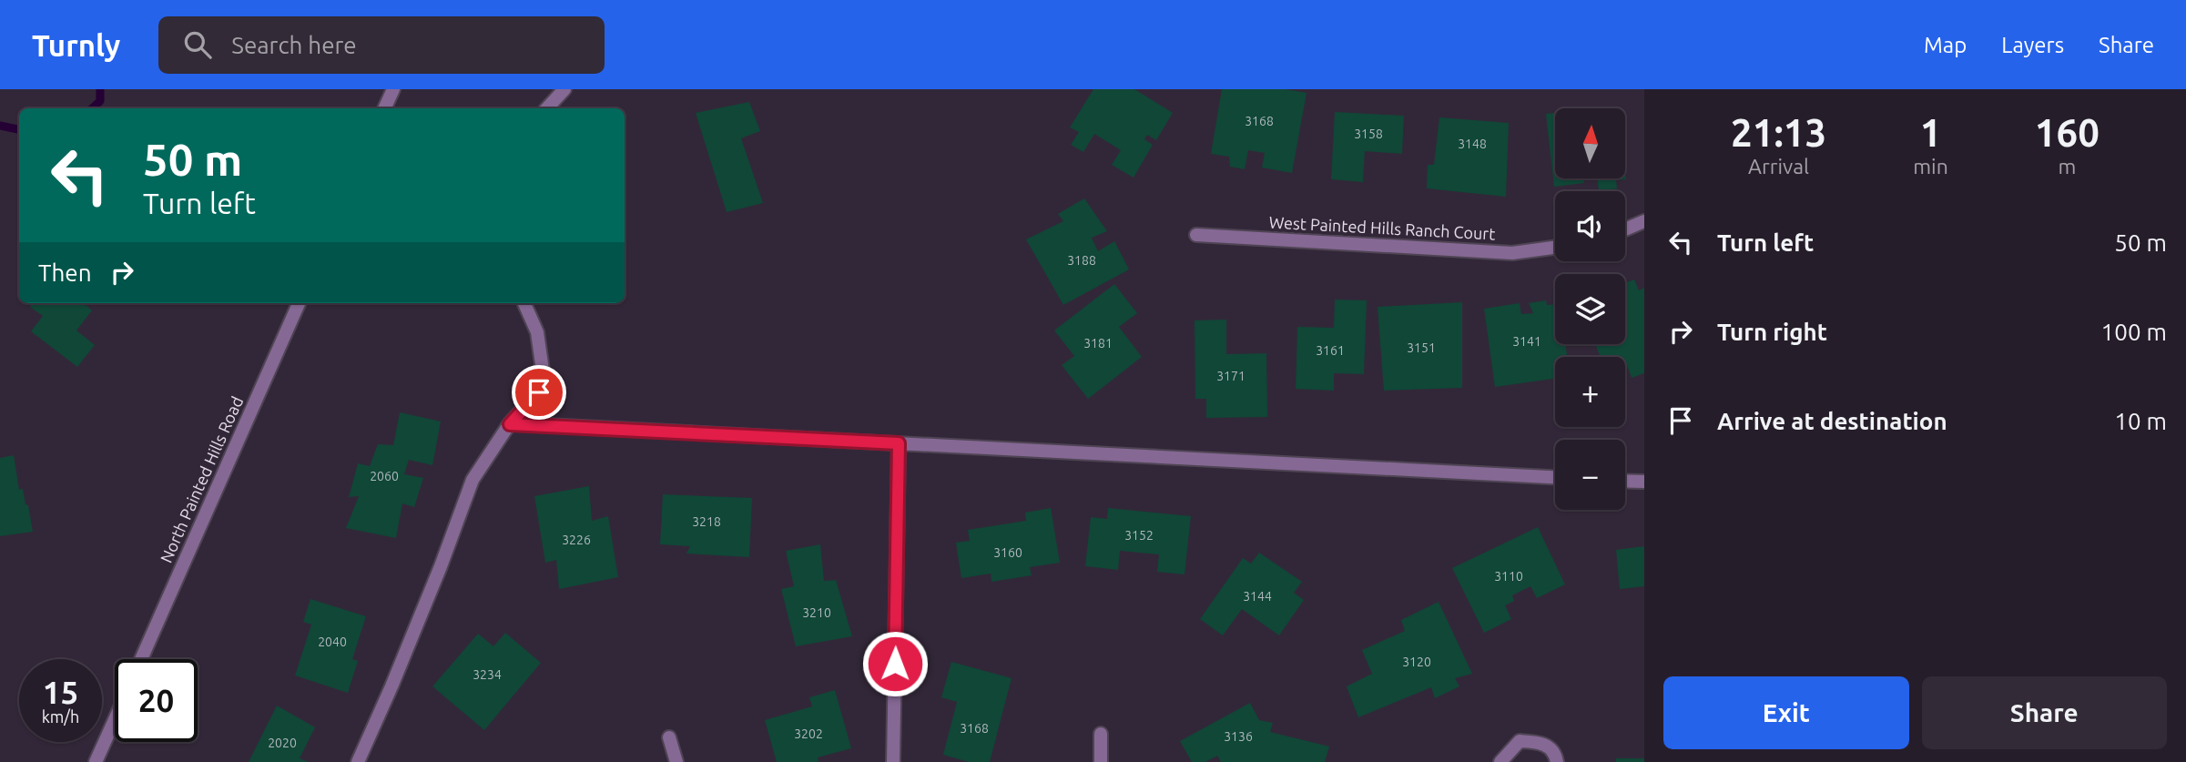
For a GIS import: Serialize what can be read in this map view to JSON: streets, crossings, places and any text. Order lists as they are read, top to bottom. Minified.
{"streets":{"street":["West Painted Hills Ranch Court","North Painted Hills Road"]},"house_numbers":["3168","3158","3148","3188","3141","3181","3151","3161","3171","2060","3218","3152","3226","3160","3110","3144","3210","2040","3120","3234","3168","3202","3136","2020"],"north":"top","page":{"header":"Turnly","search":"Search here","nav":["Map","Layers","Share"],"eta":["21:13","Arrival","1","min","160","m"],"map_buttons":["+","−"],"turn":["50 m","Turn left"],"list":[{"name":"Turn left","value":"50 m"},{"name":"Turn right","value":"100 m"},{"name":"Arrive at destination","value":"10 m"}],"then":"Then","speed":"15 km/h","limit":"20","buttons":["Exit","Share"]}}
